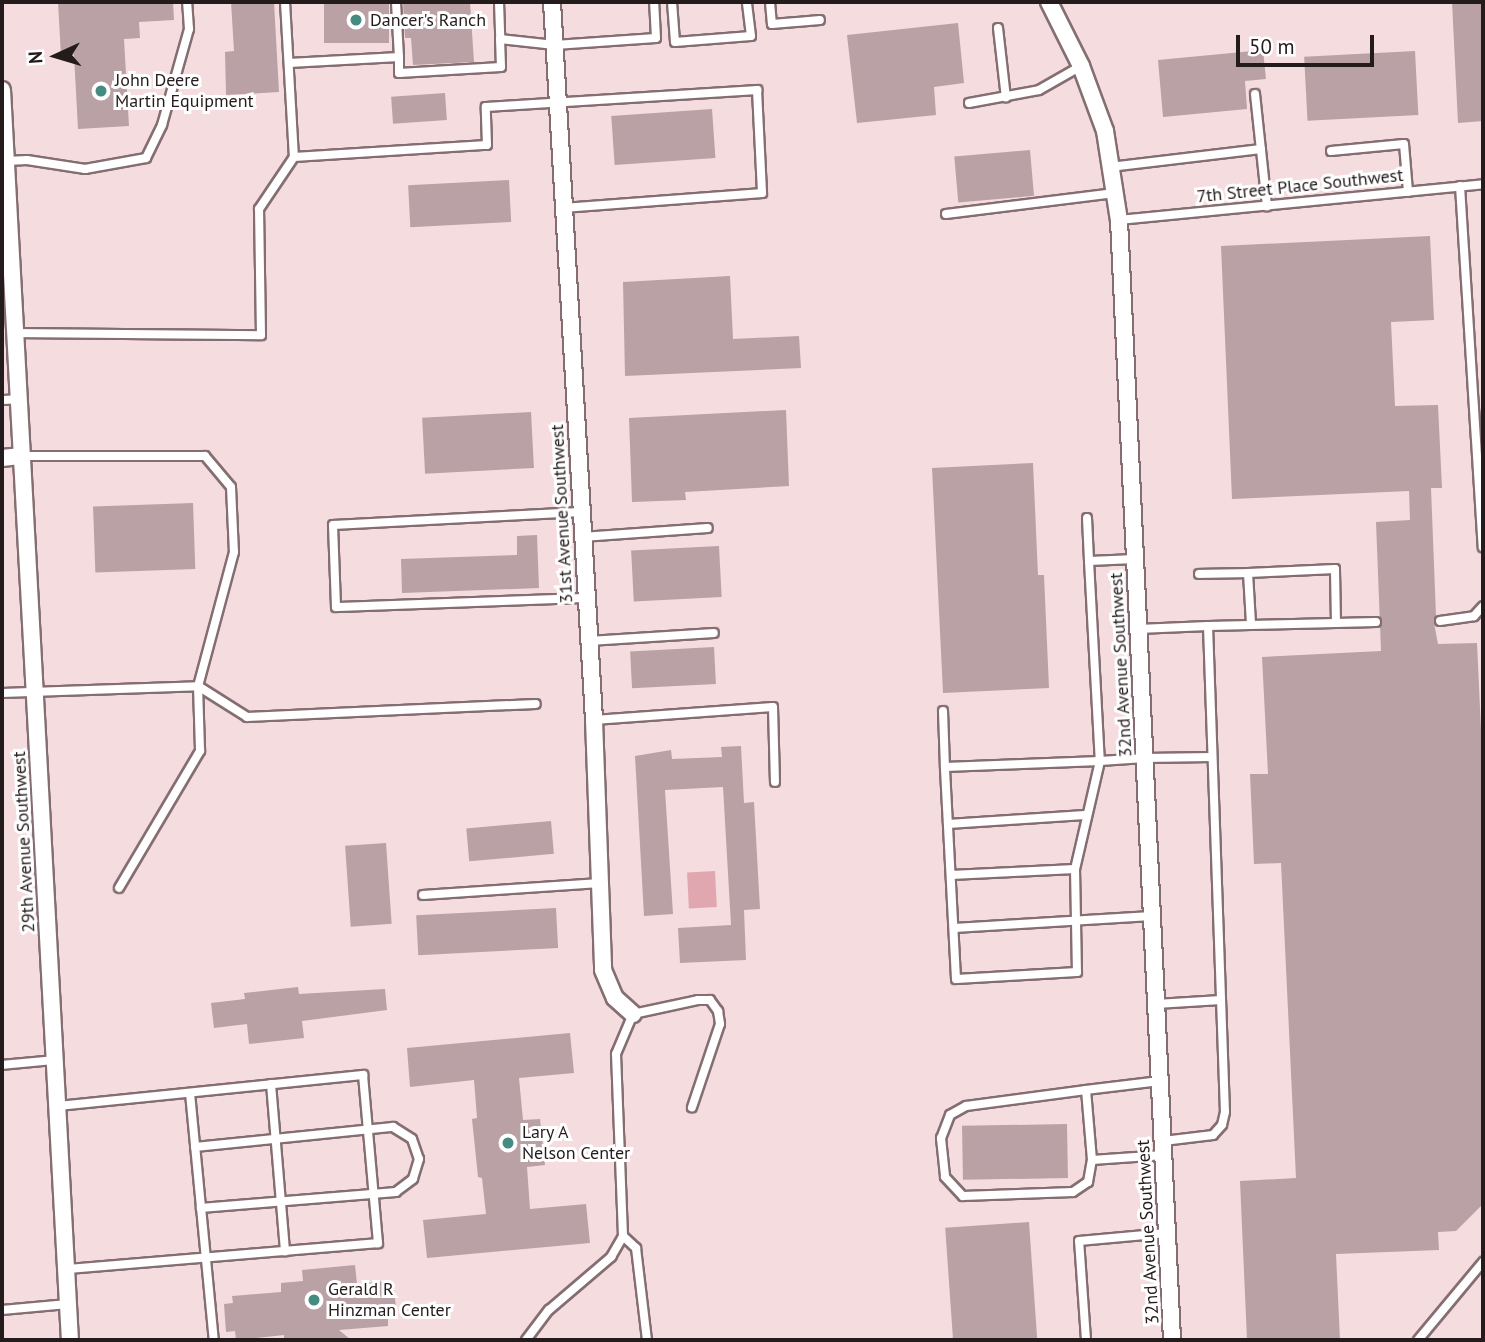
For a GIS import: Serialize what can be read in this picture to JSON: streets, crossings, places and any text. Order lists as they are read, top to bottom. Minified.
{"streets":{"street":["31st Avenue Southwest","32nd Avenue Southwest","29th Avenue Southwest"],"lane":["7th Street Place Southwest"]},"crossings":[["7th Street Place Southwest","32nd Avenue Southwest"]],"places":["Dancer's Ranch","John Deere Martin Equipment","Lary A Nelson Center","Gerald R Hinzman Center"],"scale_bar":"50 m","north":"left"}
